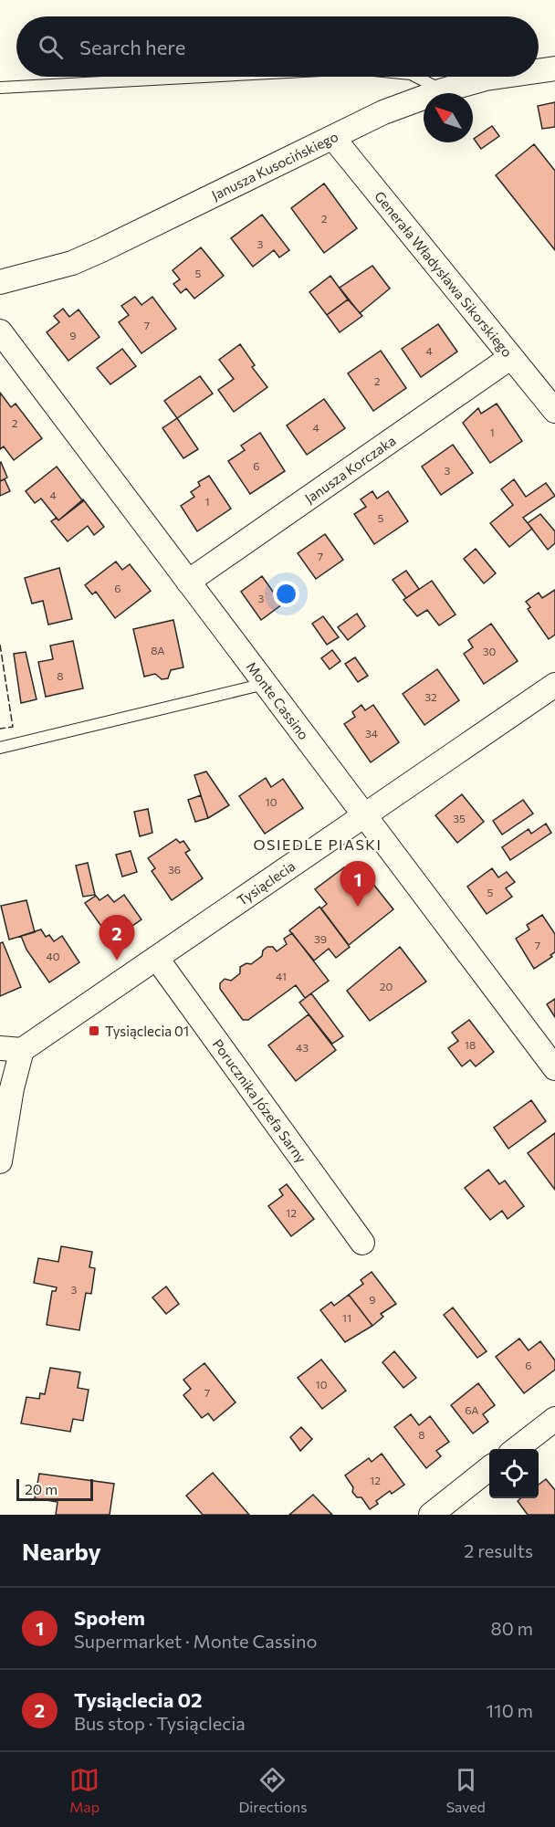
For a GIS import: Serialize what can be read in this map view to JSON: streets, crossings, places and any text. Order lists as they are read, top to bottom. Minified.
{"streets":{"street":["Janusza Kusocińskiego","Generała Władysława Sikorskiego","Janusza Korczaka","Monte Cassino","Tysiąclecia","Porucznika Józefa Sarny"]},"crossings":[["Janusza Kusocińskiego","Generała Władysława Sikorskiego"],["Generała Władysława Sikorskiego","Janusza Korczaka"],["Janusza Korczaka","Monte Cassino"],["Monte Cassino","Tysiąclecia"],["Tysiąclecia","Porucznika Józefa Sarny"]],"districts":["OSIEDLE PIASKI"],"places":{"transit":["Tysiąclecia 01"]},"house_numbers":["2","3","5","7","9","4","2","2","4","1","6","3","4","1","5","7","6","3","8A","30","8","32","34","10","35","36","5","39","7","40","41","20","18","43","12","3","9","11","6","10","7","6A","8","12"],"scale_bar":"20 m","north":"top left","page":{"search":"Search here","pins":["1","2"],"scale":"20 m","heading":["Nearby","2 results"],"list":[{"mark":"1","name":"Społem","note":"Supermarket · Monte Cassino","value":"80 m"},{"mark":"2","name":"Tysiąclecia 02","note":"Bus stop · Tysiąclecia","value":"110 m"}],"nav":["Map","Directions","Saved"]}}
